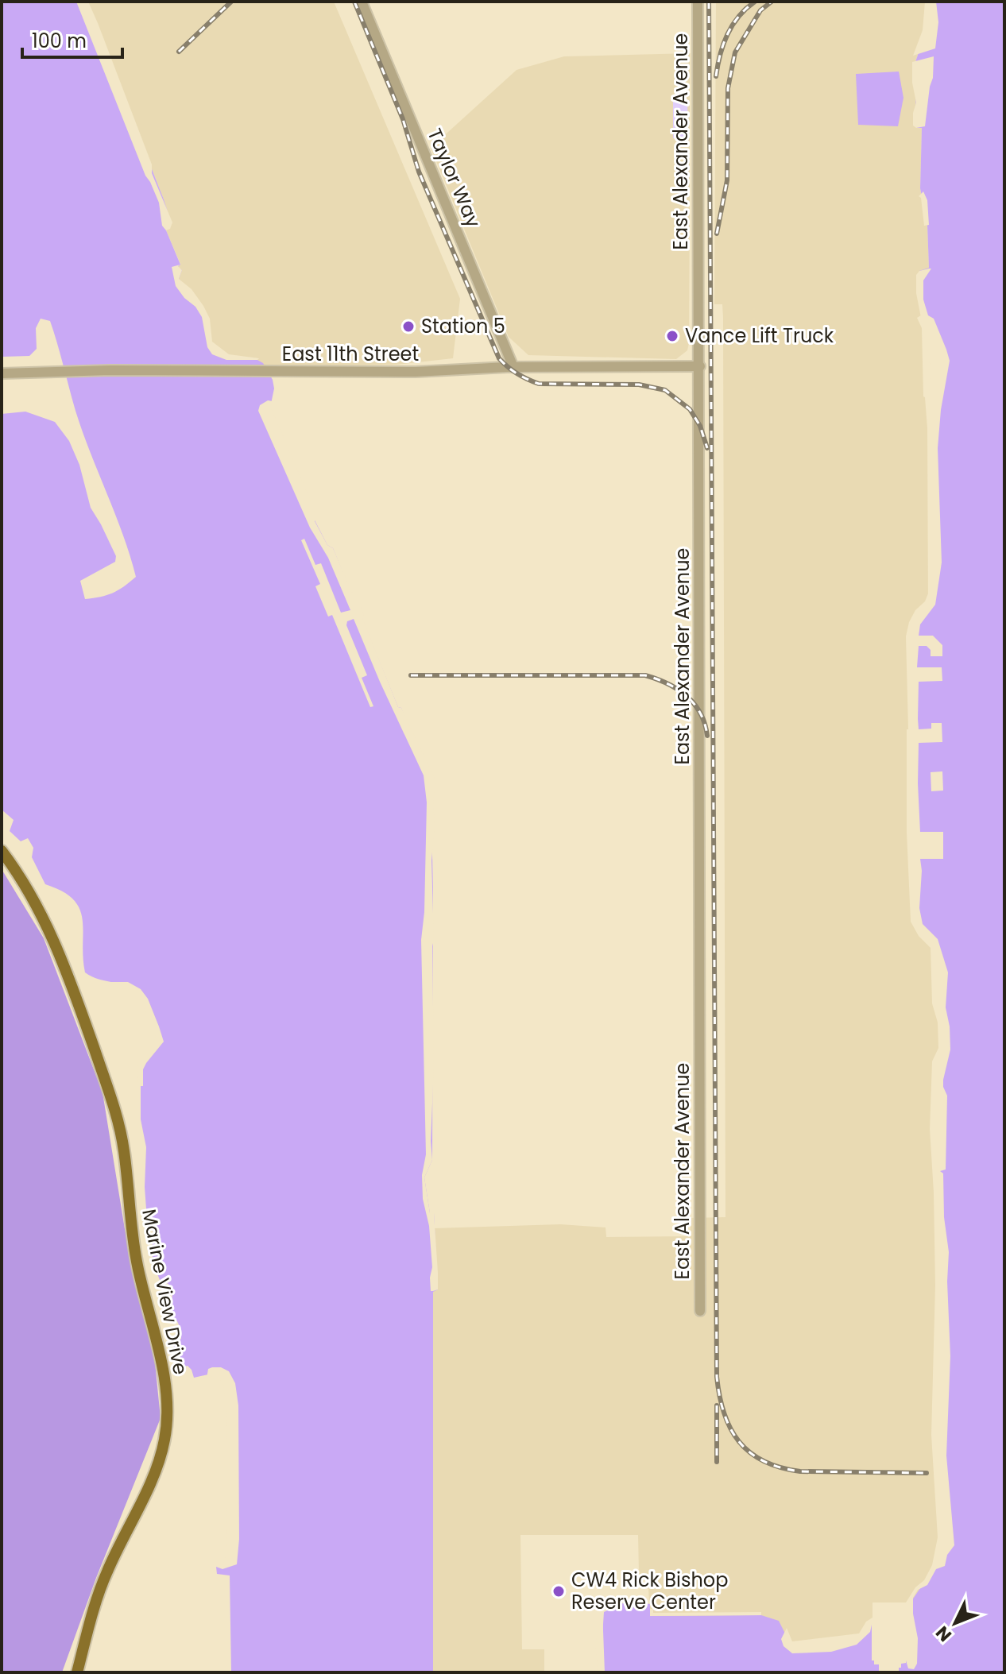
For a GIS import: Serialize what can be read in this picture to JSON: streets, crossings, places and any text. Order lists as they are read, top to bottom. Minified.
{"streets":{"main road":["Marine View Drive"],"street":["East Alexander Avenue","Taylor Way","East 11th Street"]},"crossings":[["East Alexander Avenue","East 11th Street"],["Taylor Way","East 11th Street"]],"places":["Station 5","Vance Lift Truck","CW4 Rick Bishop Reserve Center"],"scale_bar":"100 m","north":"bottom left"}
